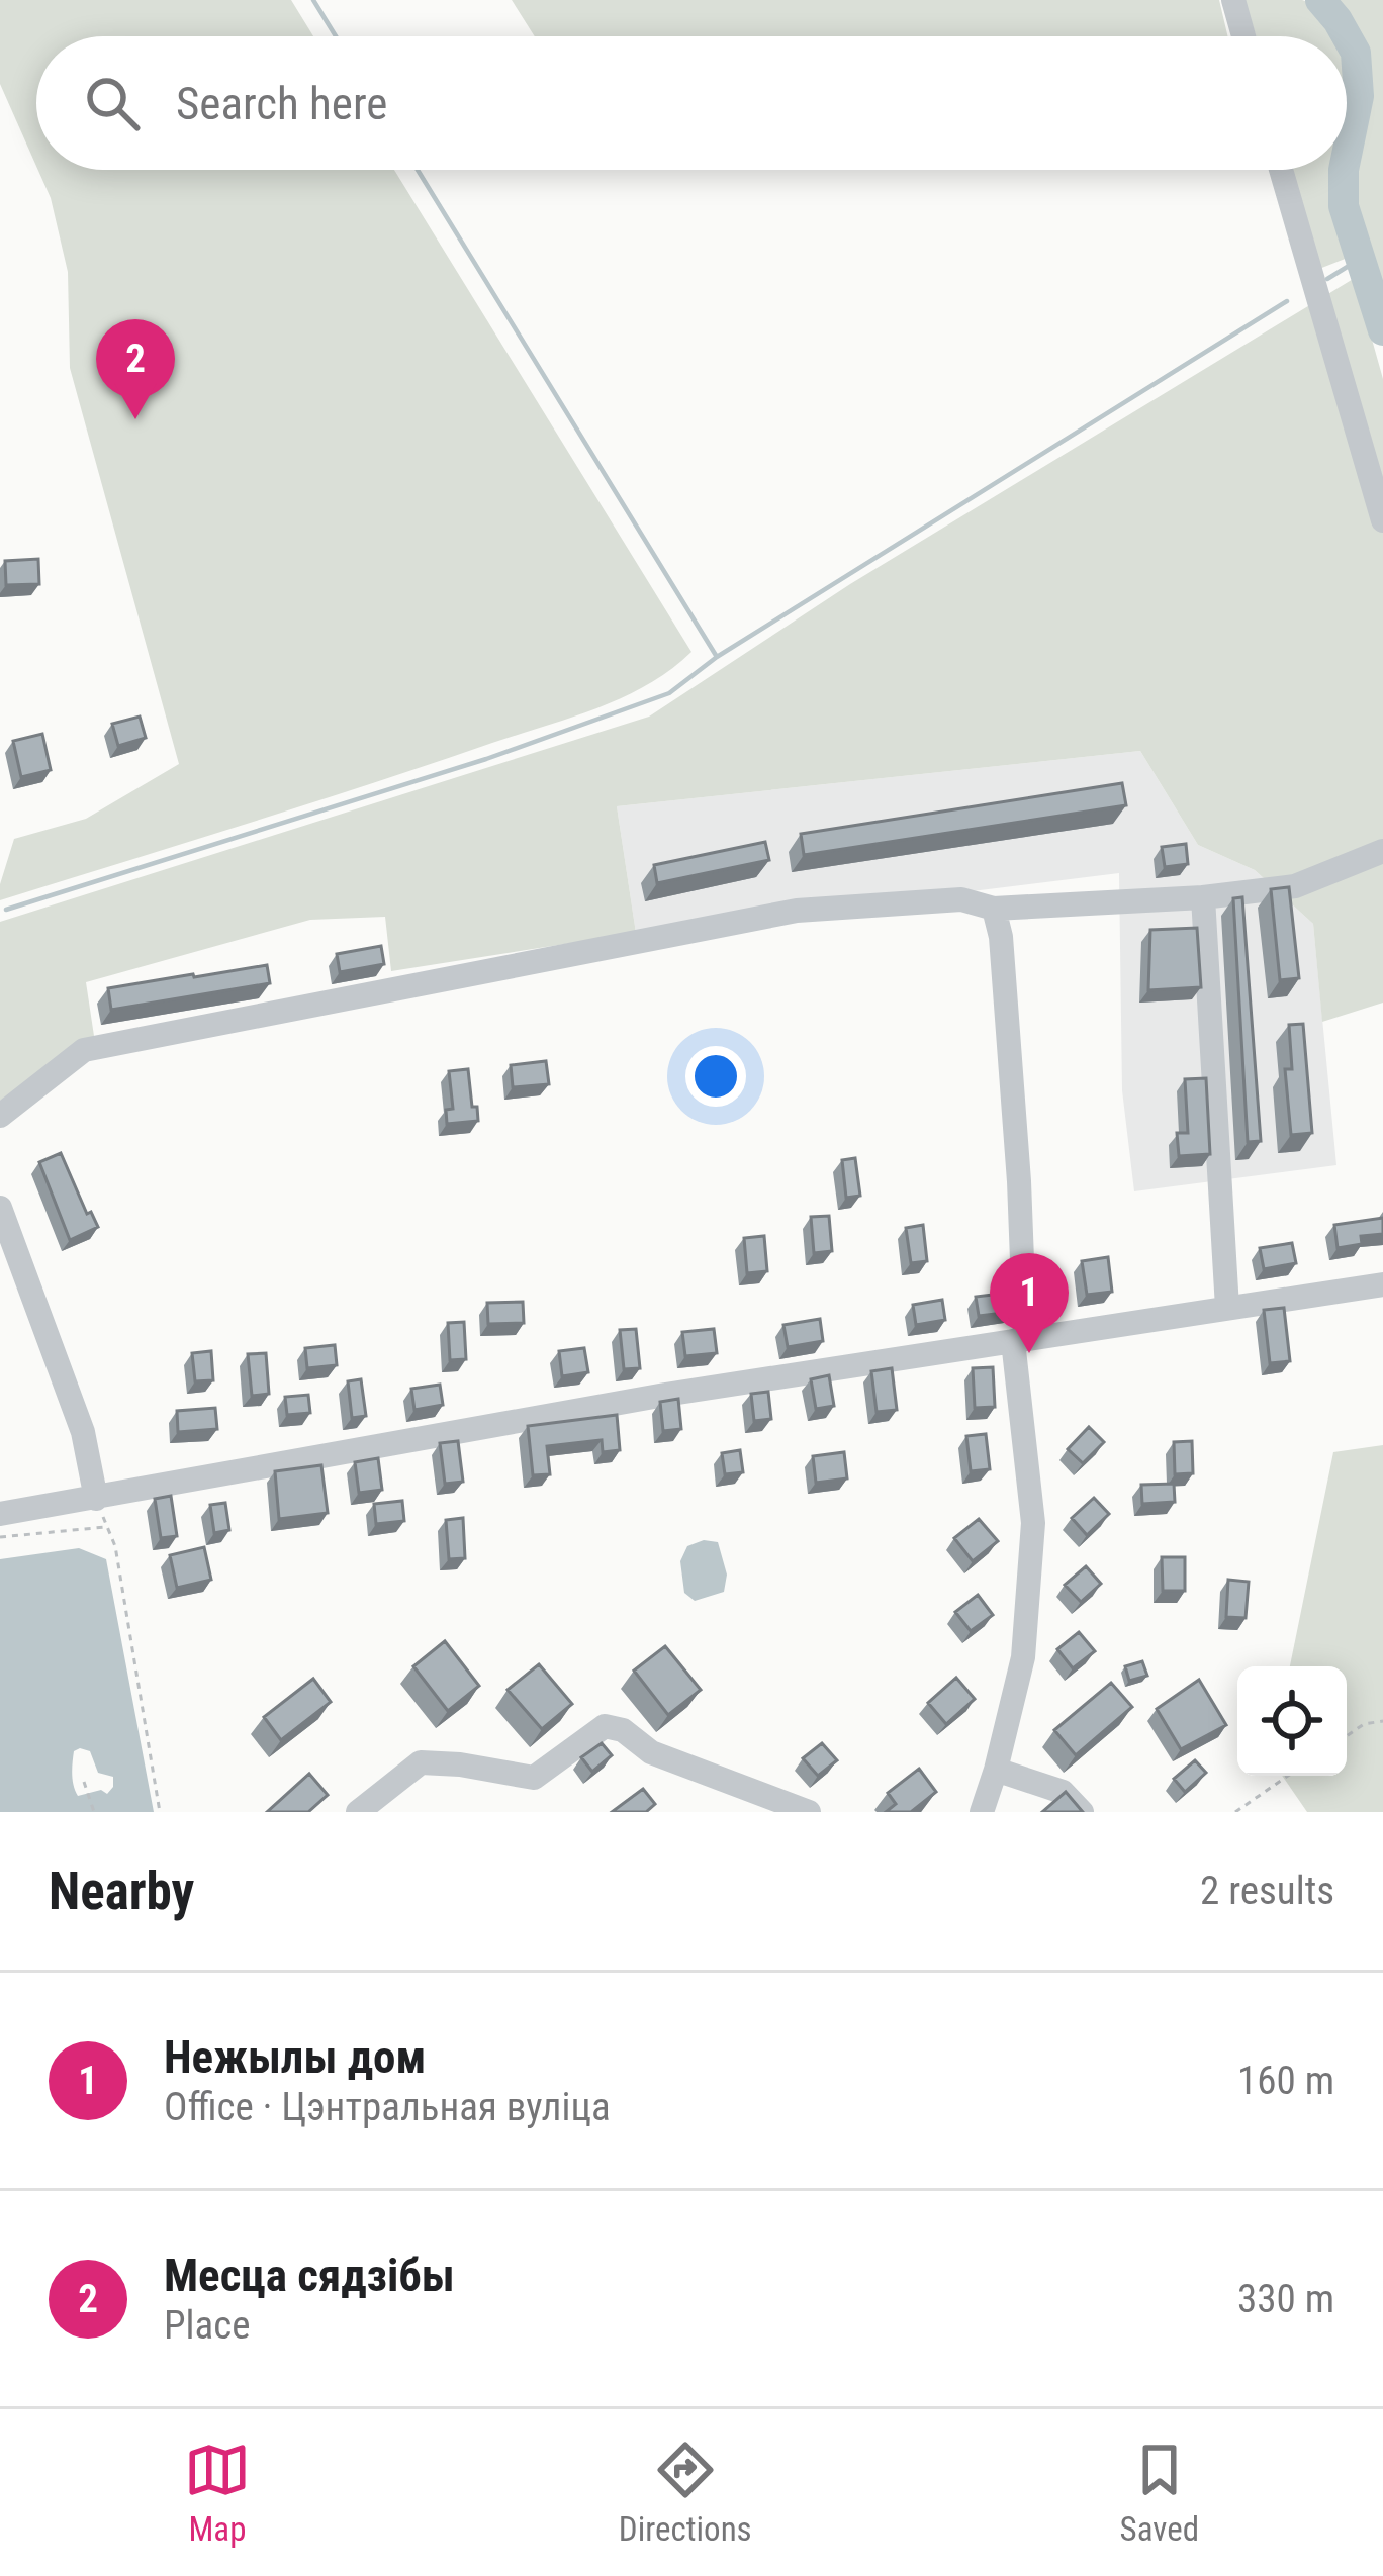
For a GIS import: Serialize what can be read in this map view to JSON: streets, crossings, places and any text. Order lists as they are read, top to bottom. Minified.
{"page":{"search":"Search here","pins":["2","1"],"heading":["Nearby","2 results"],"list":[{"mark":"1","name":"Нежылы дом","note":"Office · Цэнтральная вуліца","value":"160 m"},{"mark":"2","name":"Месца сядзібы","note":"Place","value":"330 m"}],"nav":["Map","Directions","Saved"]}}
